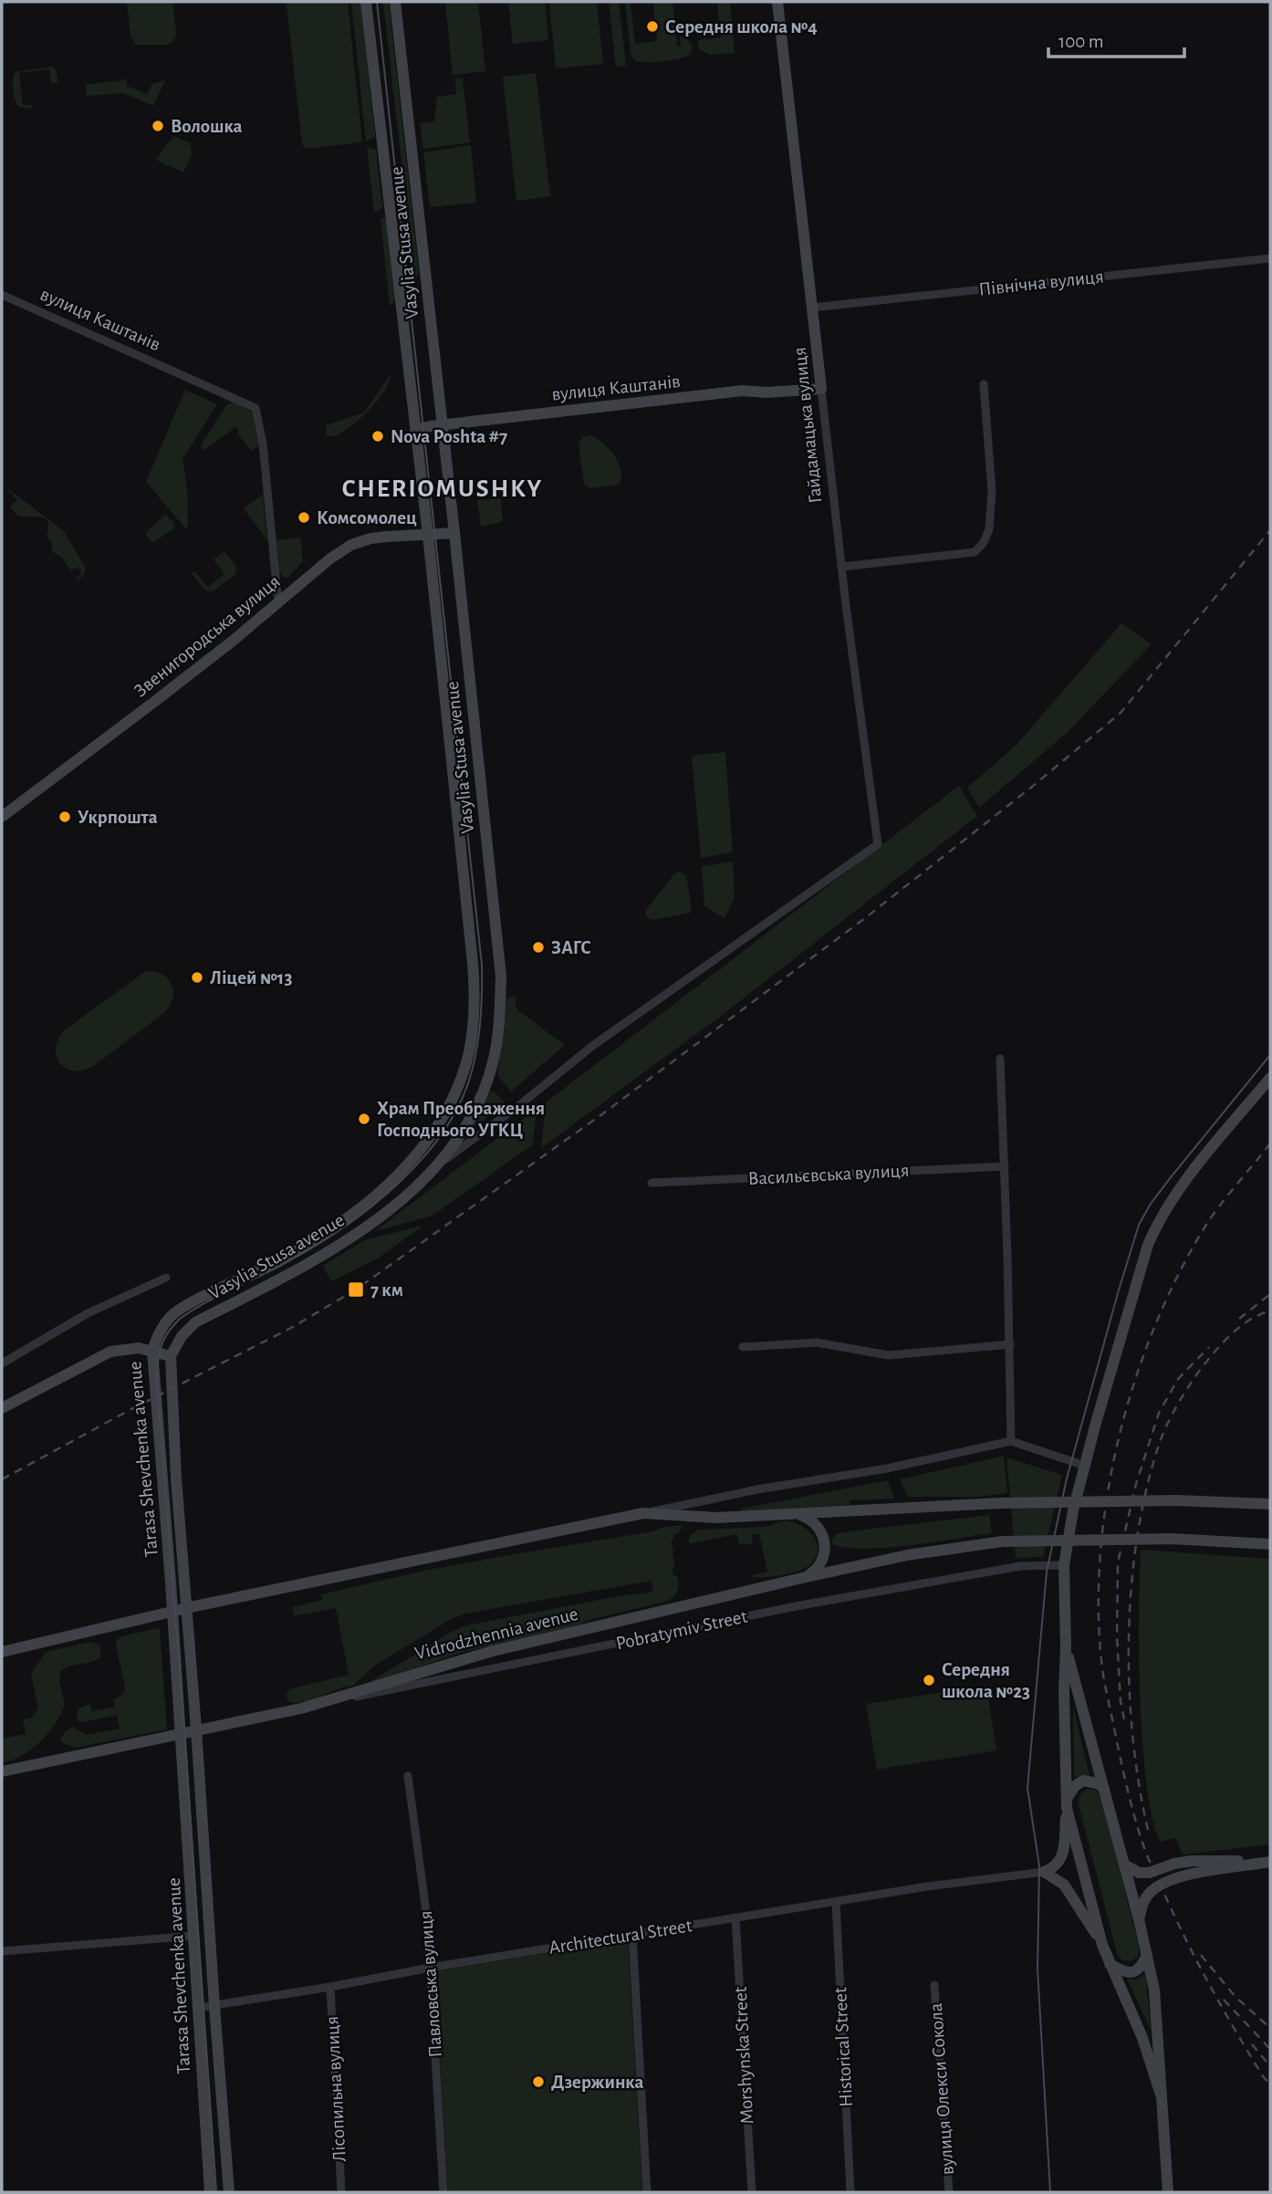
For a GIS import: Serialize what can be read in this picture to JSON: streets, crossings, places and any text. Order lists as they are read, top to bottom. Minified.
{"streets":{"main road":["Vasylia Stusa avenue","вулиця Каштанів","Гайдамацька вулиця","Звенигородська вулиця","Tarasa Shevchenka avenue","Vidrodzhennia avenue"],"street":["Північна вулиця","Васильєвська вулиця","Pobratymiv Street","Architectural Street","Павловська вулиця","Historical Street","Morshynska Street","Лісопильна вулиця","вулиця Олекси Сокола"]},"crossings":[["Vasylia Stusa avenue","вулиця Каштанів"],["Vasylia Stusa avenue","Гайдамацька вулиця"],["Vasylia Stusa avenue","Звенигородська вулиця"],["Vasylia Stusa avenue","Tarasa Shevchenka avenue"],["Північна вулиця","Гайдамацька вулиця"],["вулиця Каштанів","Гайдамацька вулиця"],["вулиця Каштанів","Звенигородська вулиця"],["Tarasa Shevchenka avenue","Vidrodzhennia avenue"],["Tarasa Shevchenka avenue","Architectural Street"],["Pobratymiv Street","Vidrodzhennia avenue"],["Architectural Street","Павловська вулиця"],["Architectural Street","Historical Street"],["Architectural Street","Morshynska Street"],["Architectural Street","Лісопильна вулиця"]],"districts":["CHERIOMUSHKY"],"places":{"other":["Середня школа №4","Волошка","Nova Poshta #7","Комсомолец","Укрпошта","ЗАГС","Ліцей №13","Храм Преображення Господнього УГКЦ","Середня школа №23","Дзержинка"],"transit":["7 км"]},"scale_bar":"100 m"}
